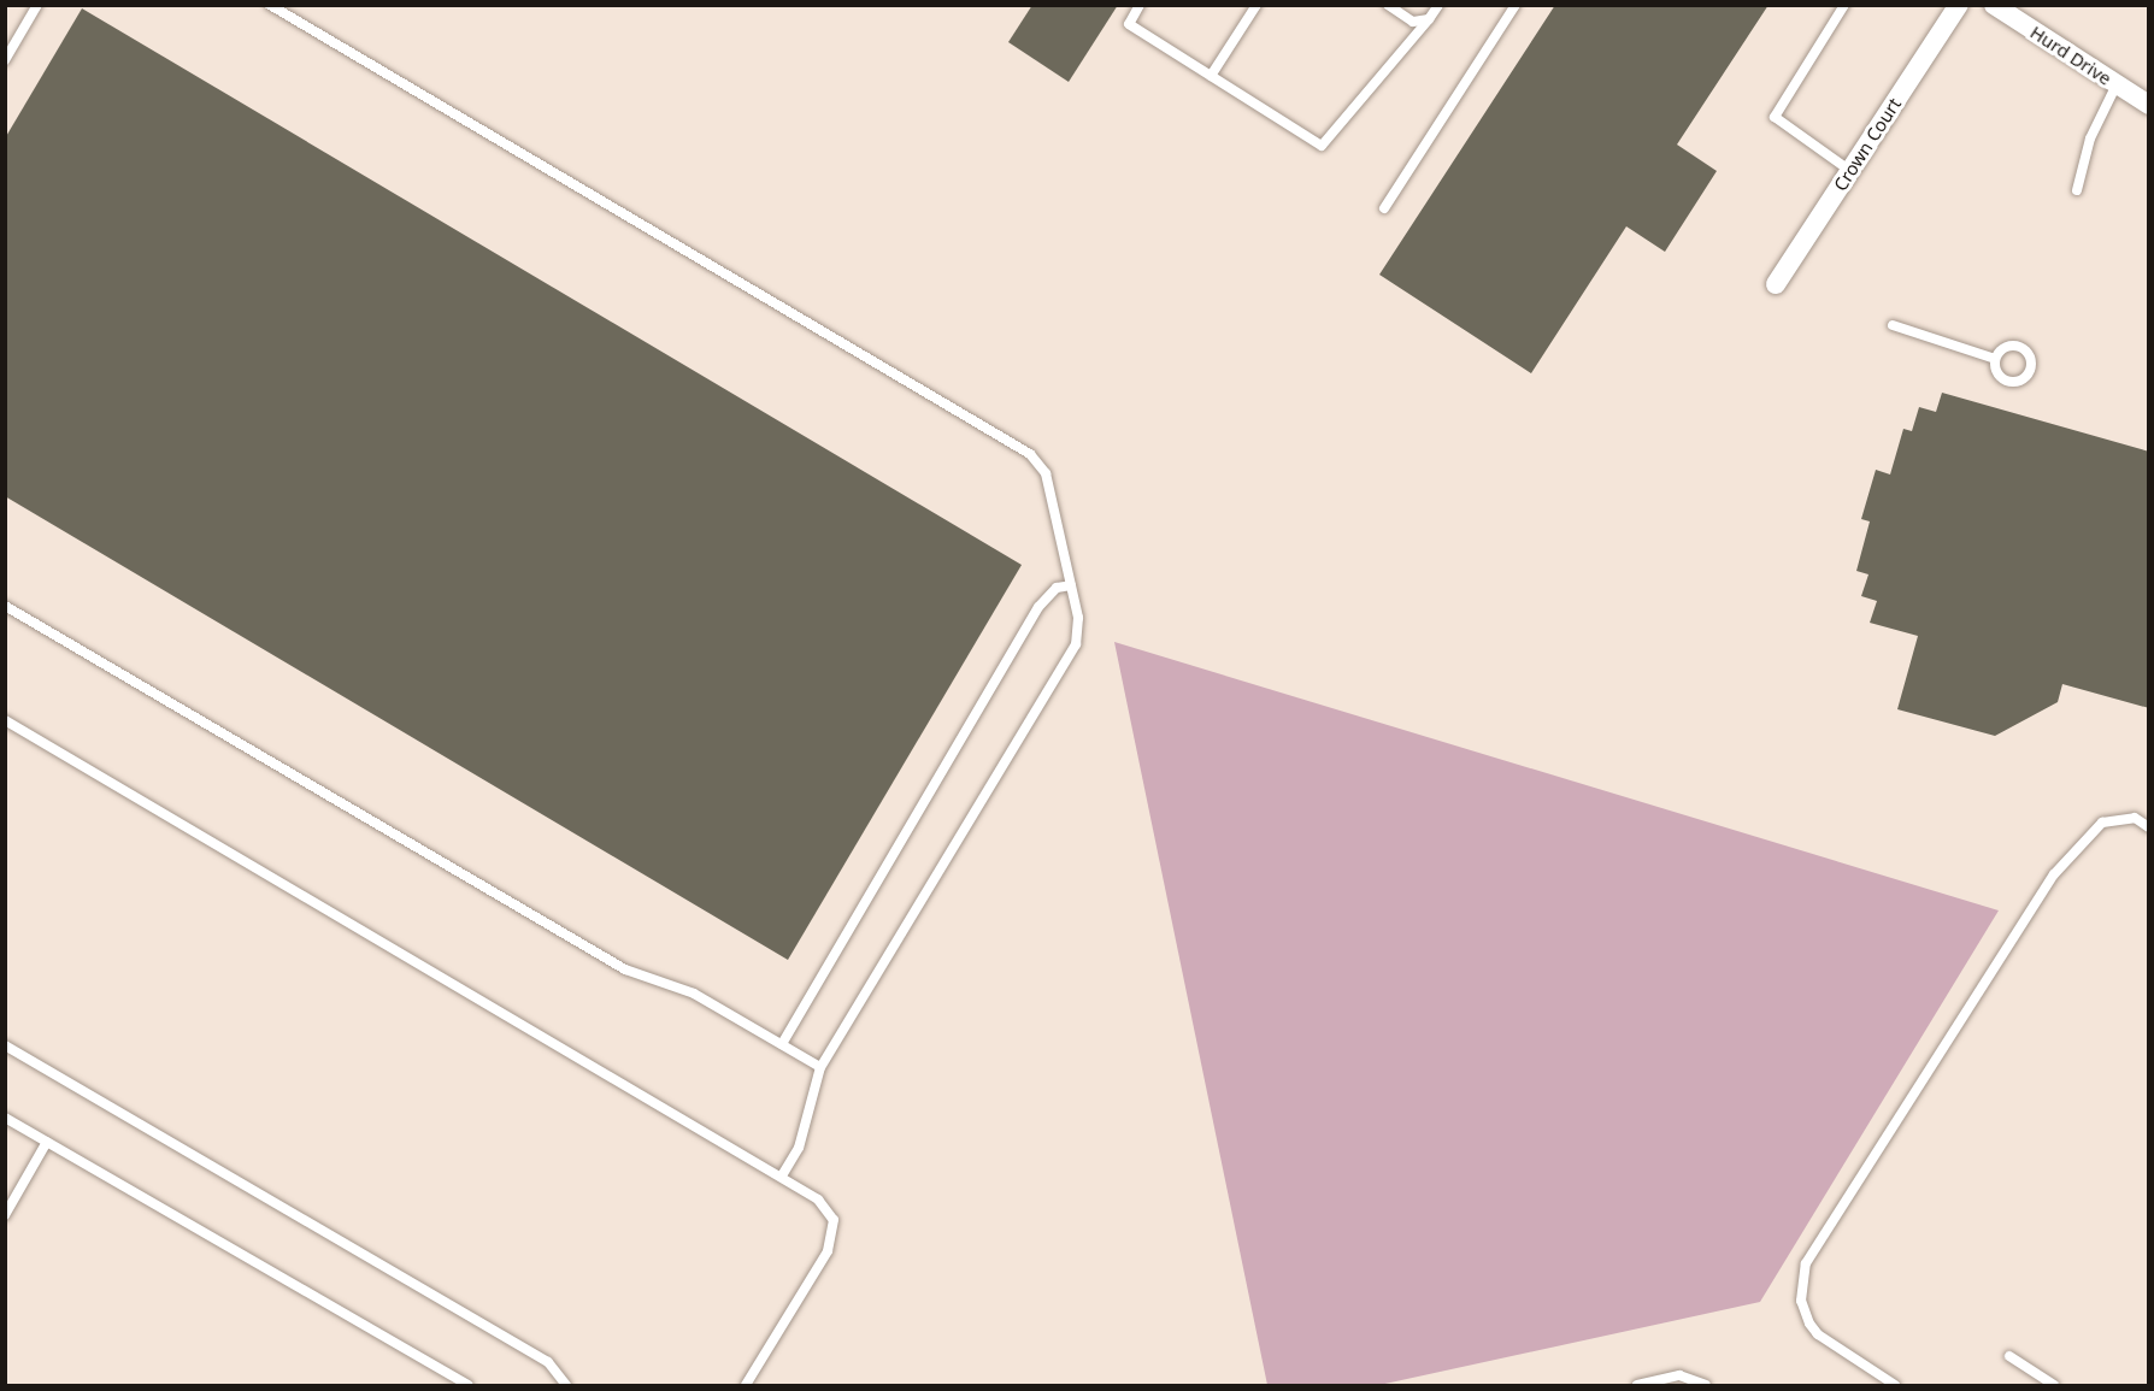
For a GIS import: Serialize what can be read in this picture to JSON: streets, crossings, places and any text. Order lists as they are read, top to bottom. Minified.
{"streets":{"street":["Hurd Drive","Crown Court"]}}
